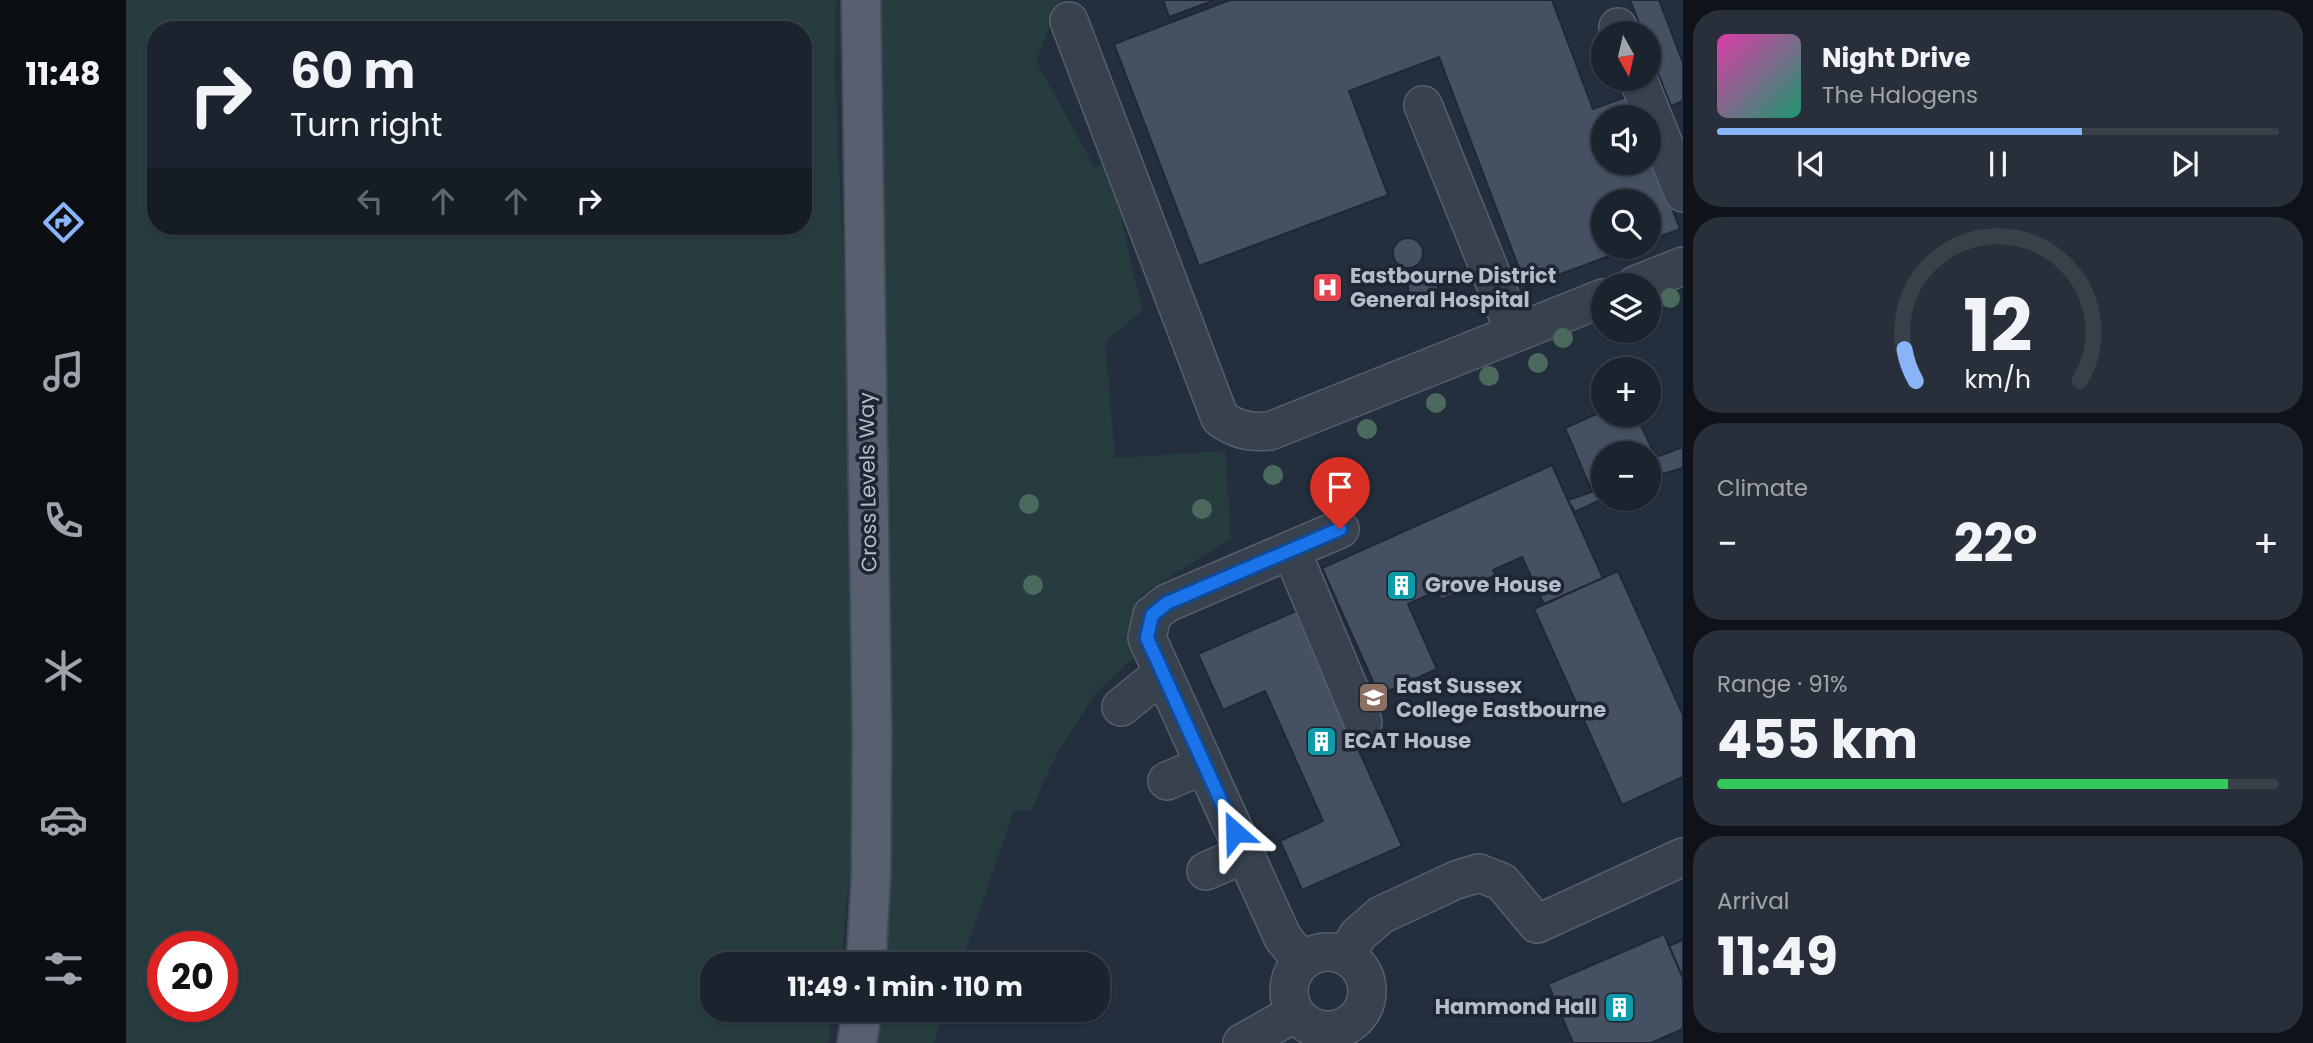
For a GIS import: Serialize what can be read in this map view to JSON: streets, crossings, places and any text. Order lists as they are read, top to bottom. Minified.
{"streets":{"main road":["Cross Levels Way"]},"places":{"hospital":["Eastbourne District General Hospital"],"building":["Grove House","ECAT House","Hammond Hall"],"school or university":["East Sussex College Eastbourne"]},"north":"bottom","page":{"tabs":"11:48","map_buttons":["+","−"],"turn":["60 m","Turn right"],"song":["Night Drive","The Halogens"],"tile":["Climate",["Range · 91%","455 km"],["Arrival","11:49"]],"heat":["−","22°","+"],"limit":"20","trip":"11:49 · 1 min · 110 m","gauge":["12","km/h"]}}
